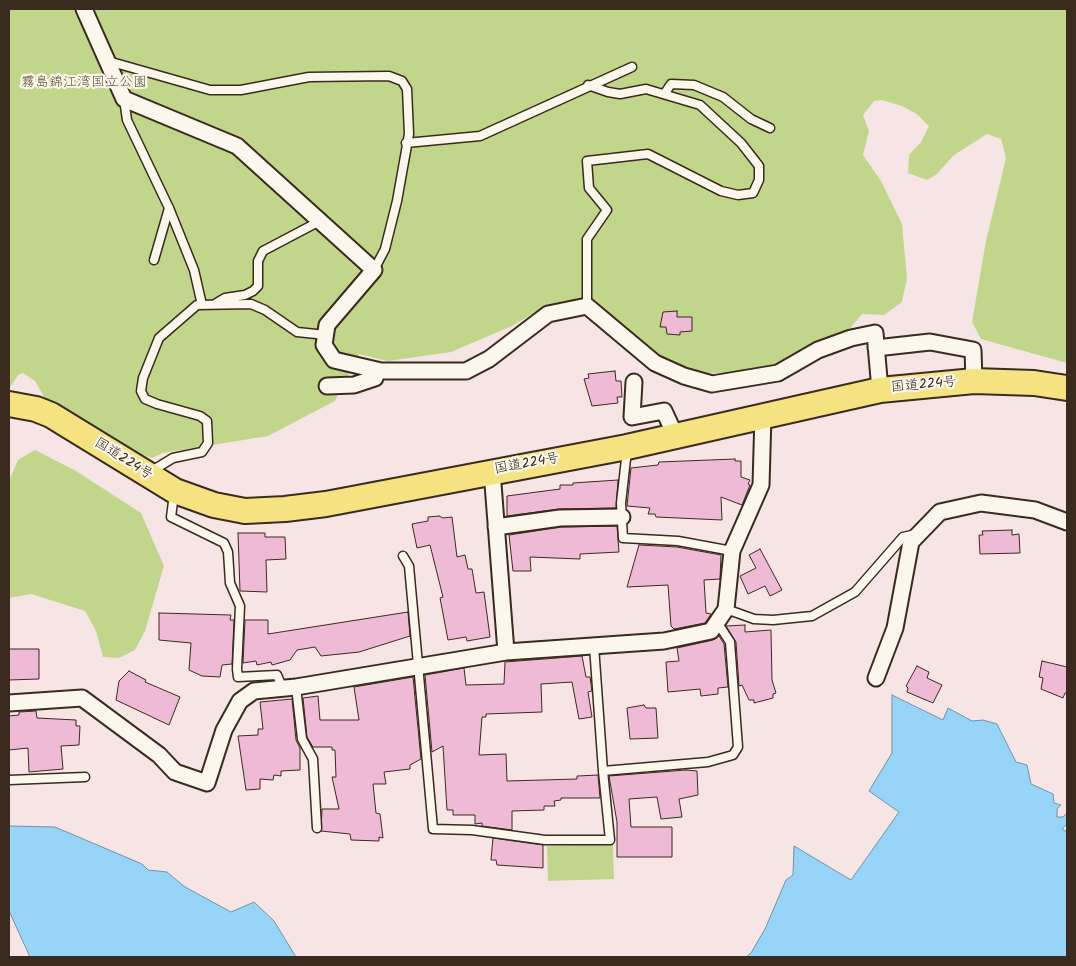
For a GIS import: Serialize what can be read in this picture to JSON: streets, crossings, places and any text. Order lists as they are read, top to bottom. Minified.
{"streets":{"highway":["国道224号"]},"parks":["霧島錦江湾国立公園"]}
